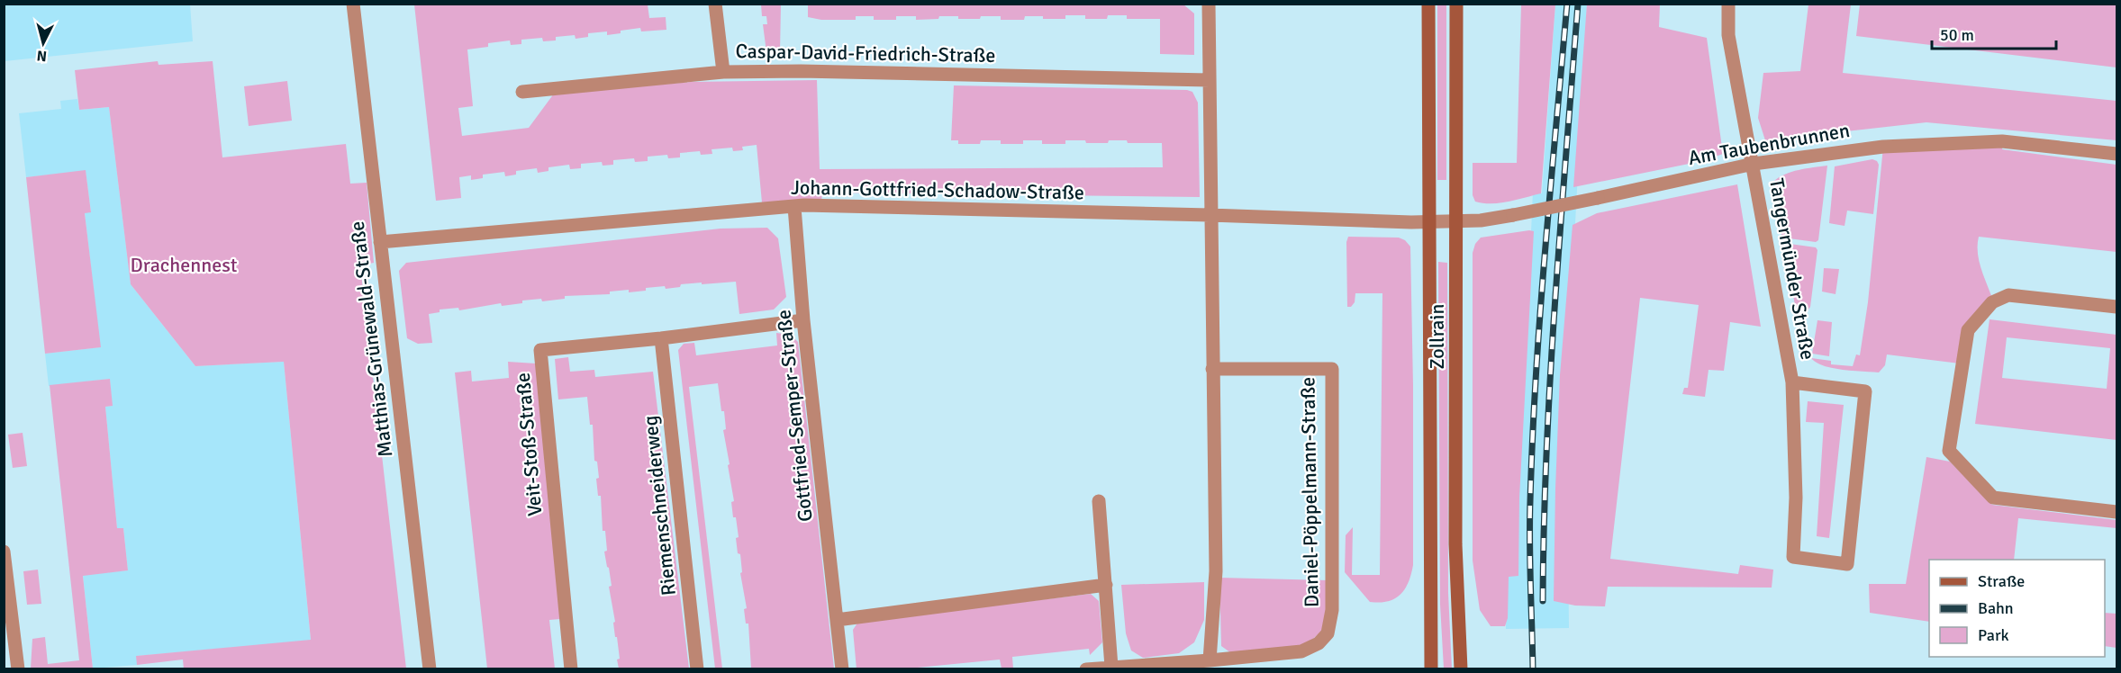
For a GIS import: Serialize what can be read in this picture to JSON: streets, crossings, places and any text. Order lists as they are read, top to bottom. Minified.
{"streets":{"main road":["Zollrain"],"street":["Caspar-David-Friedrich-Straße","Am Taubenbrunnen","Johann-Gottfried-Schadow-Straße","Tangermünder Straße","Matthias-Grünewald-Straße","Gottfried-Semper-Straße","Veit-Stoß-Straße","Daniel-Pöppelmann-Straße","Riemenschneiderweg"]},"crossings":[["Am Taubenbrunnen","Johann-Gottfried-Schadow-Straße"],["Am Taubenbrunnen","Tangermünder Straße"],["Am Taubenbrunnen","Zollrain"],["Johann-Gottfried-Schadow-Straße","Zollrain"],["Johann-Gottfried-Schadow-Straße","Matthias-Grünewald-Straße"],["Johann-Gottfried-Schadow-Straße","Gottfried-Semper-Straße"],["Gottfried-Semper-Straße","Veit-Stoß-Straße"],["Veit-Stoß-Straße","Riemenschneiderweg"]],"parks":["Drachennest"],"legend":["Straße","Bahn","Park"],"scale_bar":"50 m","north":"bottom"}
